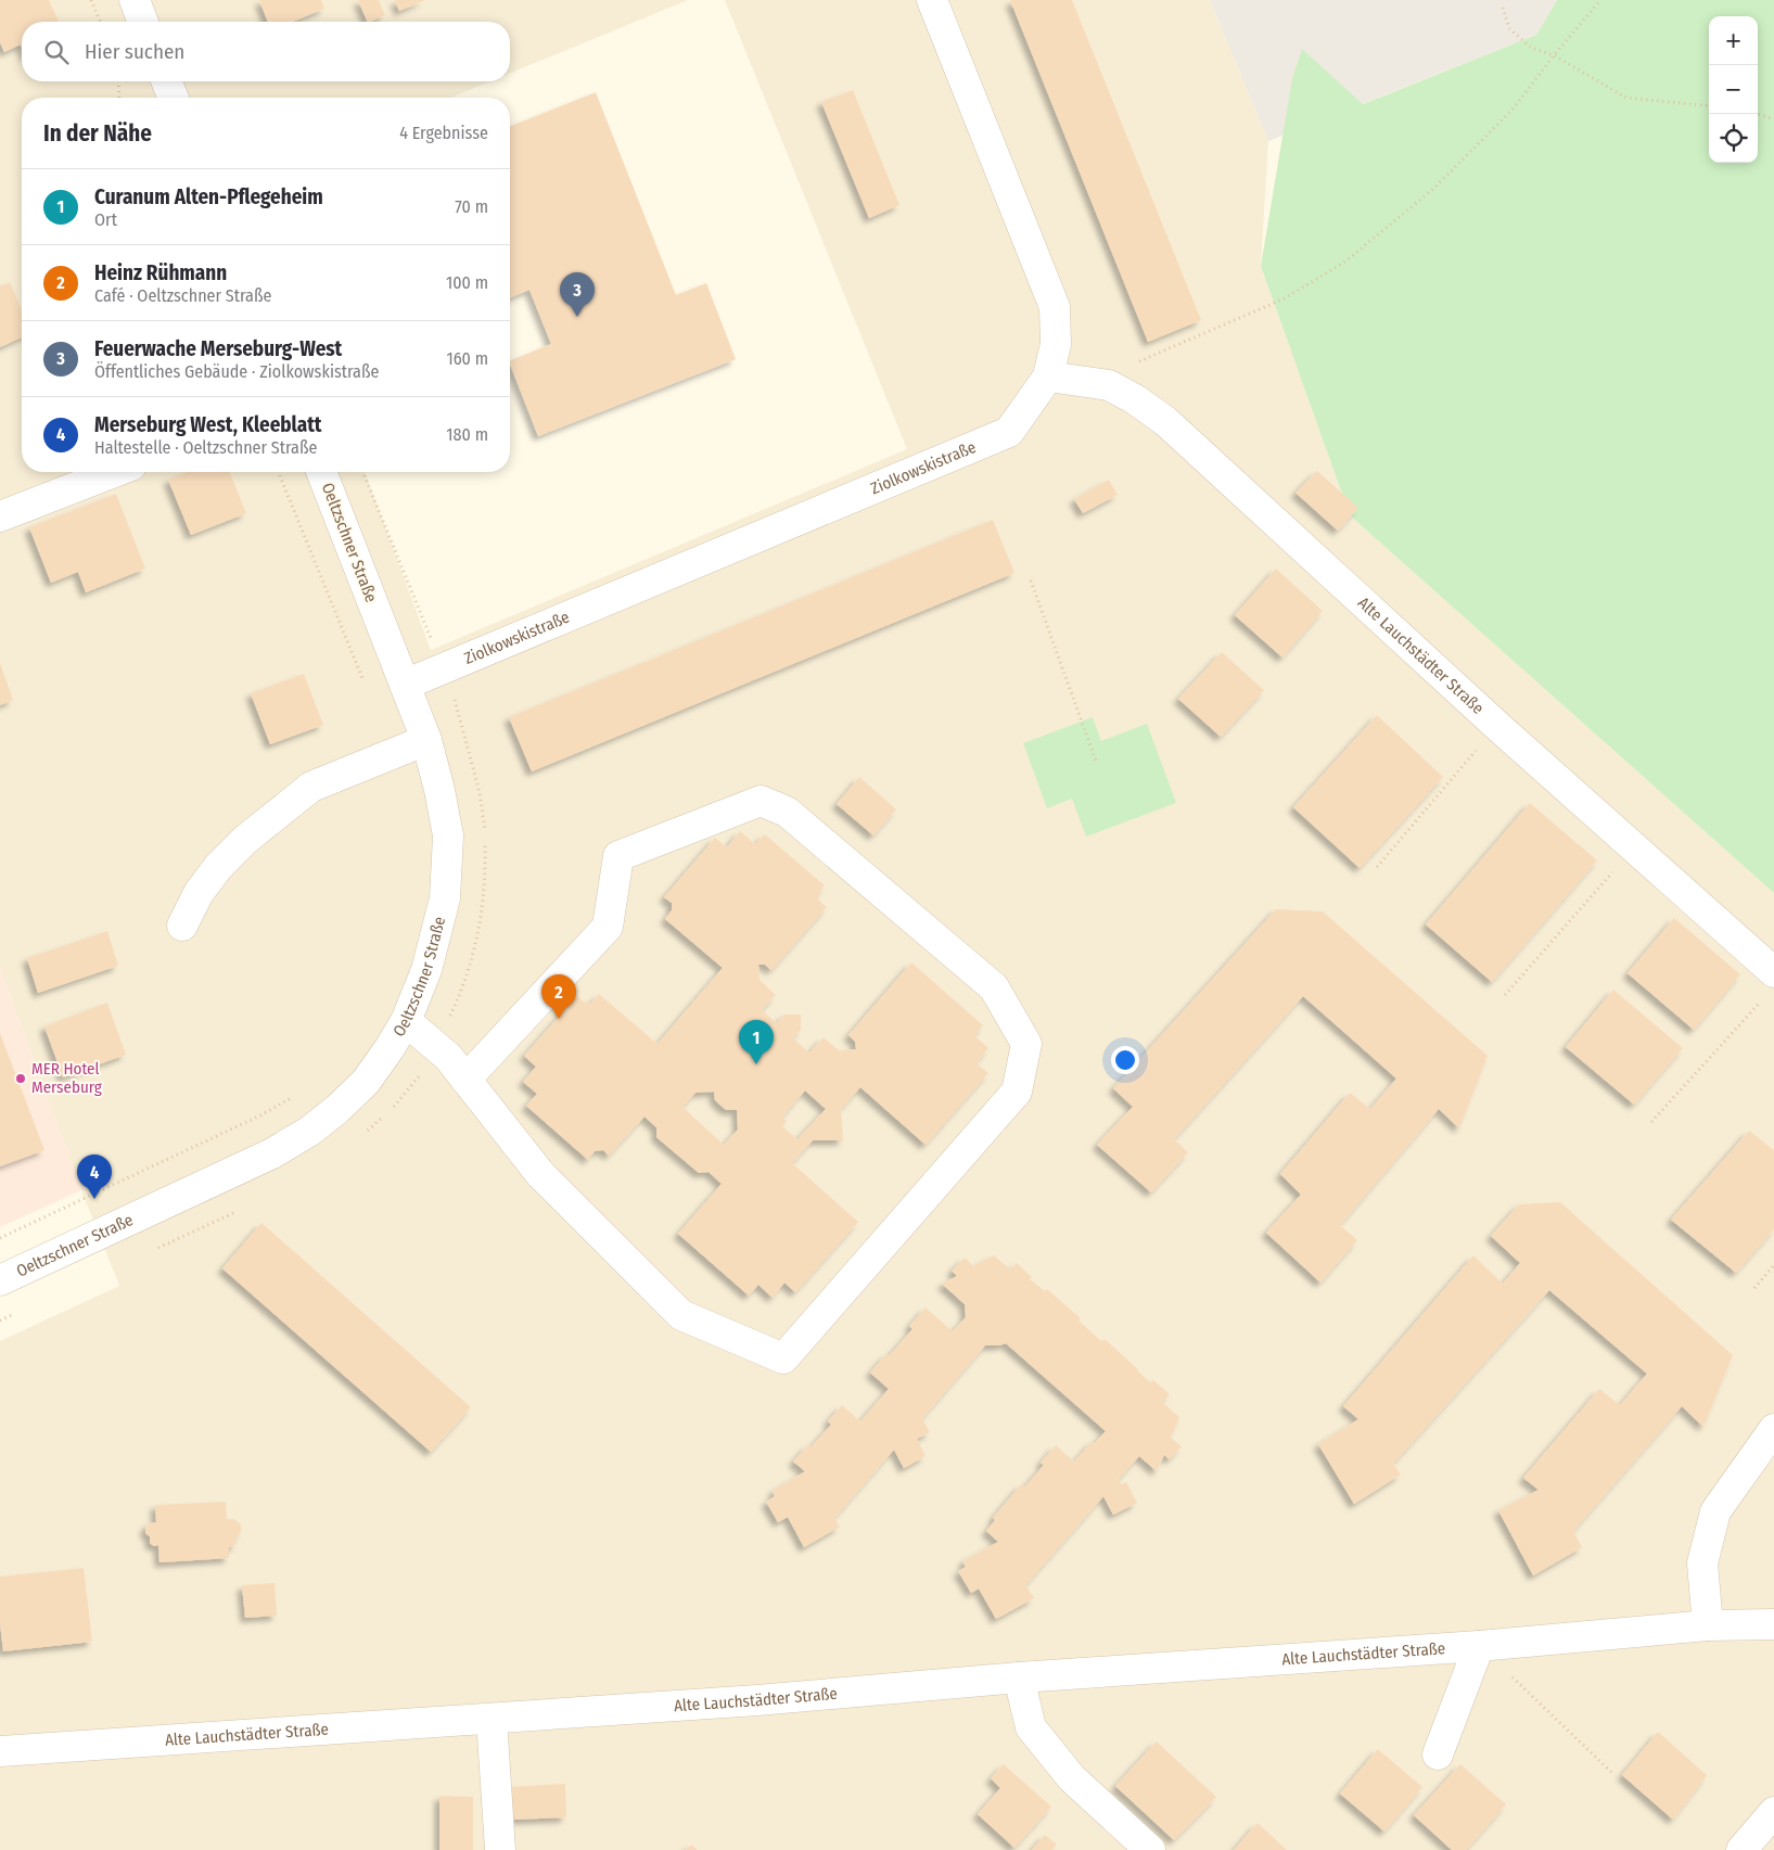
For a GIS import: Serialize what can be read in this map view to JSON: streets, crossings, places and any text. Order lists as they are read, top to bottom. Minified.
{"streets":{"street":["Ziolkowskistraße","Oeltzschner Straße","Alte Lauchstädter Straße"]},"crossings":[["Ziolkowskistraße","Oeltzschner Straße"],["Ziolkowskistraße","Alte Lauchstädter Straße"]],"places":["MER Hotel Merseburg"],"page":{"map_buttons":["+","−"],"search":"Hier suchen","heading":["In der Nähe","4 Ergebnisse"],"list":[{"mark":"1","name":"Curanum Alten-Pflegeheim","note":"Ort","value":"70 m"},{"mark":"2","name":"Heinz Rühmann","note":"Café · Oeltzschner Straße","value":"100 m"},{"mark":"3","name":"Feuerwache Merseburg-West","note":"Öffentliches Gebäude · Ziolkowskistraße","value":"160 m"},{"mark":"4","name":"Merseburg West, Kleeblatt","note":"Haltestelle · Oeltzschner Straße","value":"180 m"}],"pins":["3","2","1","4"]}}
